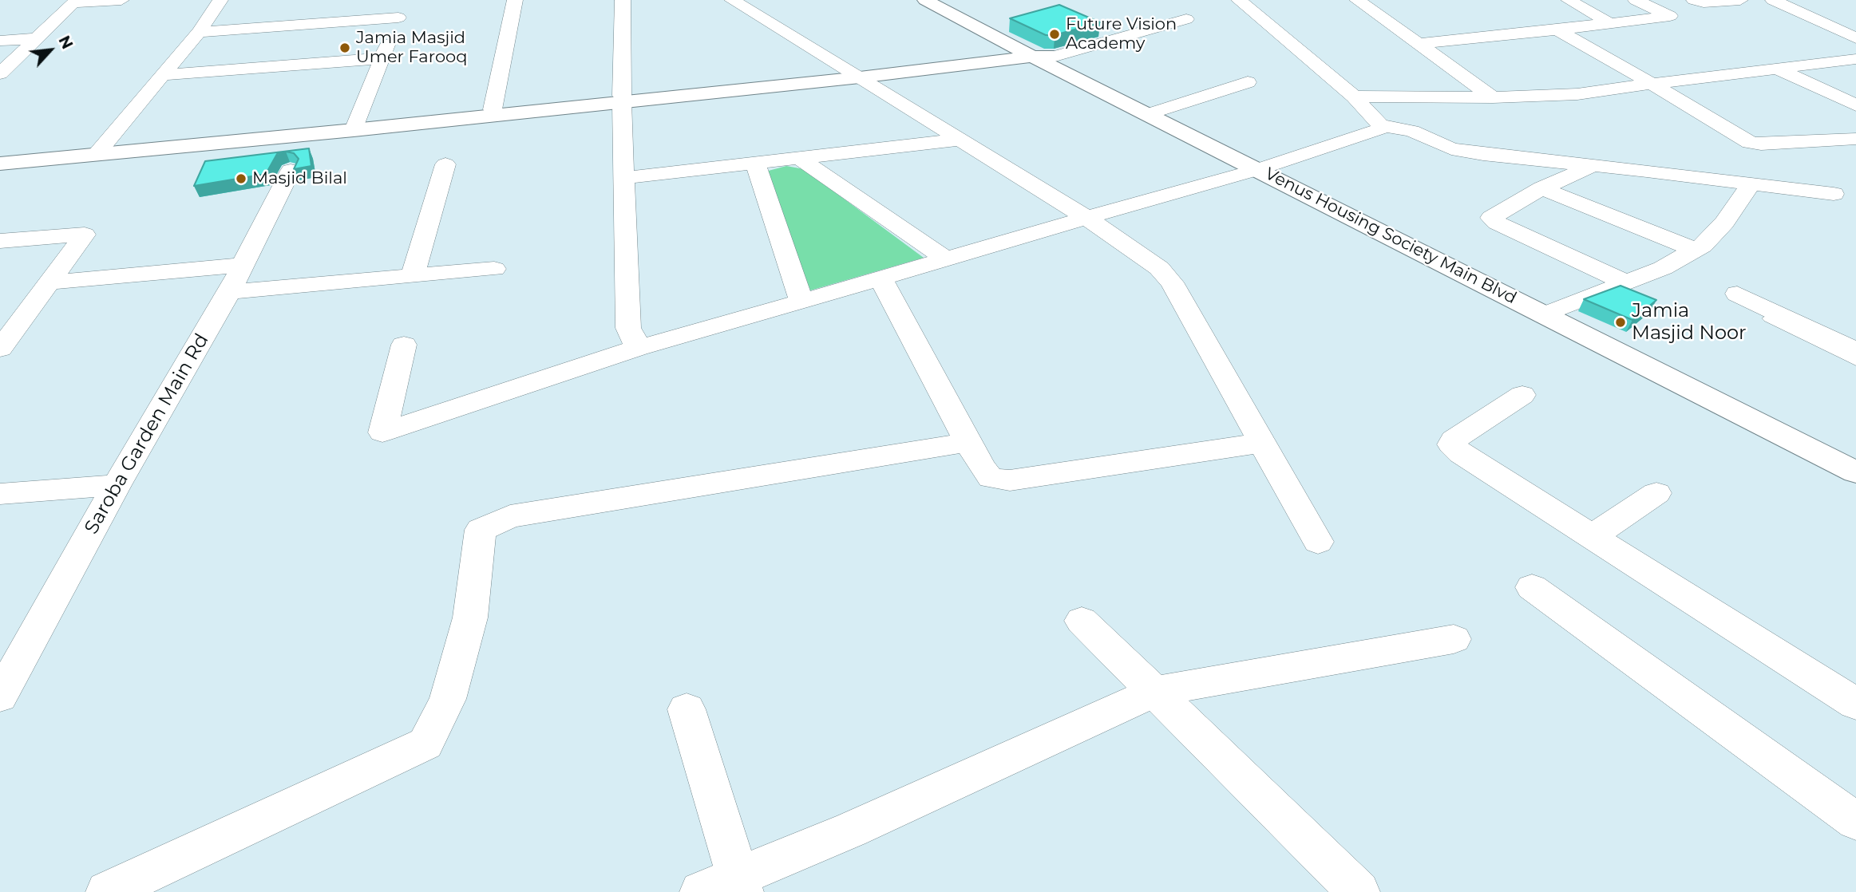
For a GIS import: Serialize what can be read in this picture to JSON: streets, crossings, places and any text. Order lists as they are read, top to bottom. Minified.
{"streets":{"street":["Venus Housing Society Main Blvd","Saroba Garden Main Rd"]},"places":["Future Vision Academy","Jamia Masjid Umer Farooq","Masjid Bilal","Jamia Masjid Noor"],"north":"top right"}
